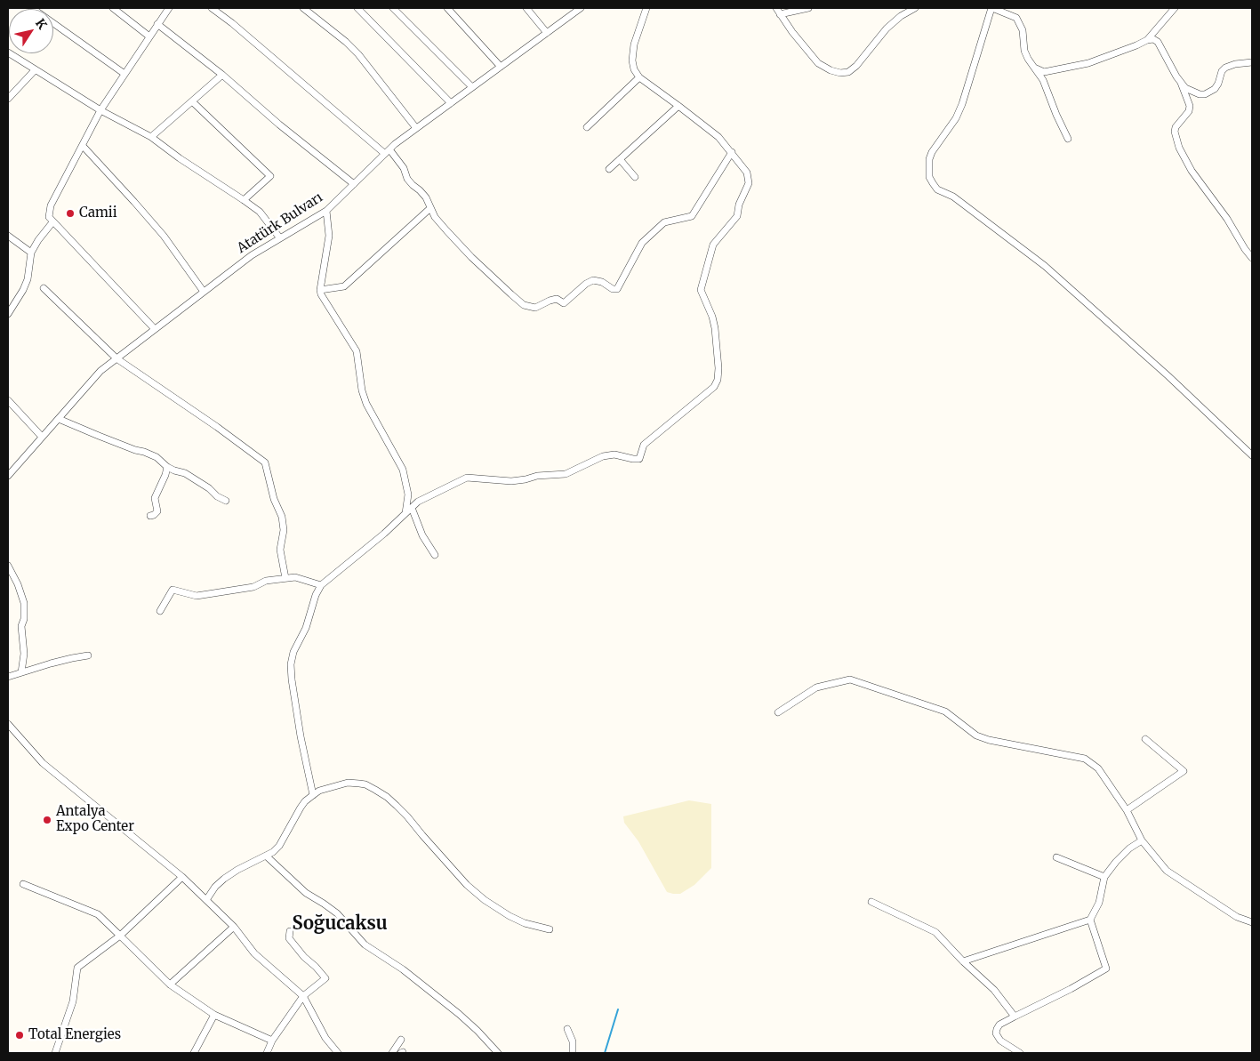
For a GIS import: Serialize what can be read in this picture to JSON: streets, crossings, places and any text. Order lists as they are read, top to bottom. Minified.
{"streets":{"street":["Atatürk Bulvarı"]},"districts":["Soğucaksu"],"places":["Camii","Antalya Expo Center","Total Energies"],"north":"top right"}
